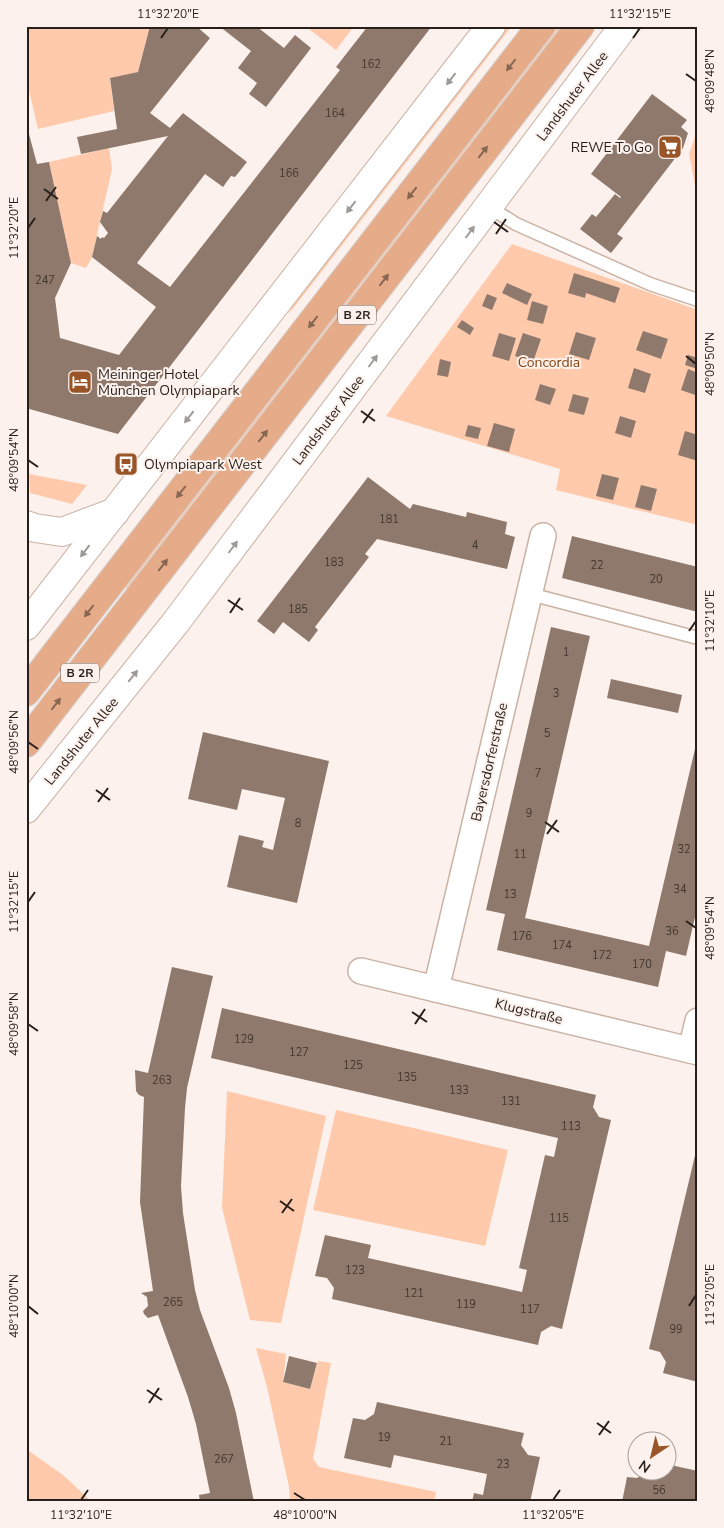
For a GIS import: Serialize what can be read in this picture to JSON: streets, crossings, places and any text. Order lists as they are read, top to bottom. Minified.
{"streets":{"highway":["B 2R"],"main road":["Landshuter Allee"],"street":["Bayersdorferstraße","Klugstraße"]},"crossings":[["Bayersdorferstraße","Klugstraße"]],"parks":["Concordia"],"places":{"supermarket":["REWE To Go"],"hotel":["Meininger Hotel München Olympiapark"],"bus stop":["Olympiapark West"]},"house_numbers":["162","164","166","247","181","4","183","22","20","185","1","3","5","7","9","8","32","11","34","13","36","176","174","172","170","129","127","125","135","263","133","131","113","115","123","121","265","119","117","99","19","21","267","23","56"],"north":"bottom left","coordinates":["11°32'20\"E","11°32'15\"E","48°09'48\"N","48°09'50\"N","48°09'54\"N","11°32'10\"E","48°09'56\"N","48°09'58\"N","11°32'05\"E","48°10'00\"N"]}
